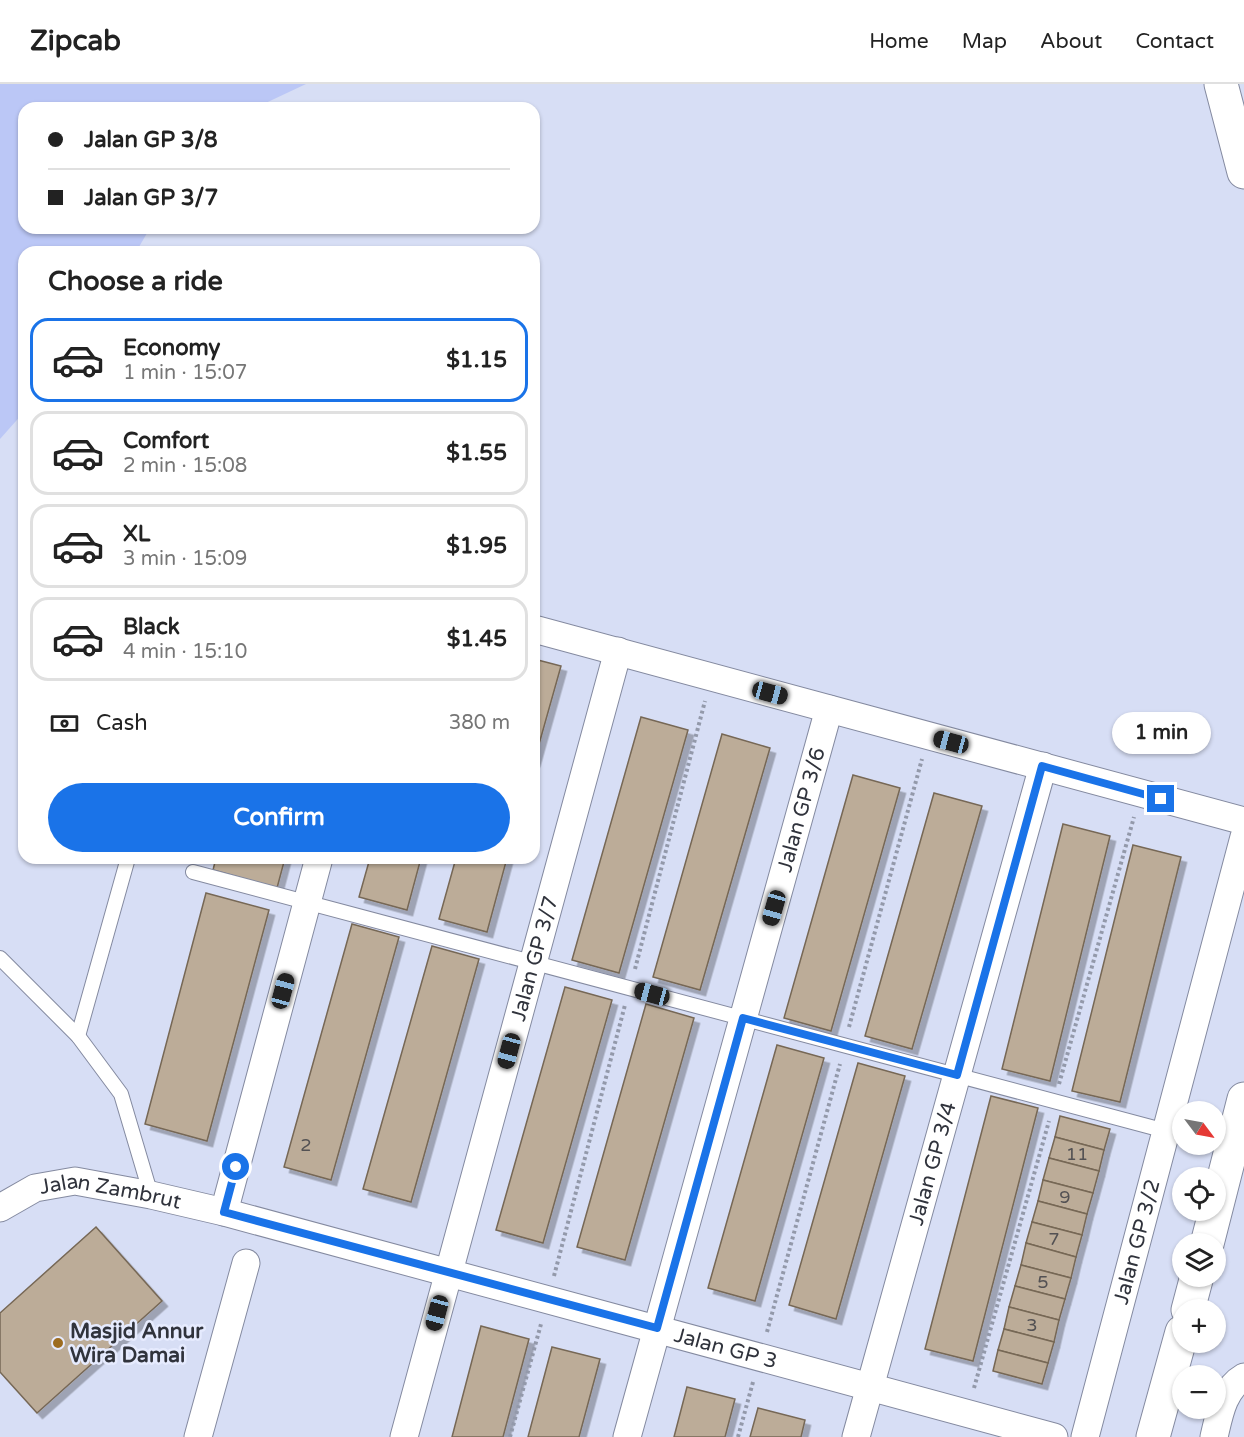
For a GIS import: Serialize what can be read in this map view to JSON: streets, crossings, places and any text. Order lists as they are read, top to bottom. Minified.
{"streets":{"street":["Jalan GP 3/6","Jalan GP 3/7","Jalan GP 3/4","Jalan Zambrut","Jalan GP 3/2","Jalan GP 3"]},"crossings":[["Jalan GP 3/6","Jalan GP 3"],["Jalan GP 3/7","Jalan GP 3"],["Jalan GP 3/4","Jalan GP 3"],["Jalan Zambrut","Jalan GP 3"]],"places":["Masjid Annur Wira Damai"],"house_numbers":["2","11","9","7","5","3"],"north":"bottom right","page":{"header":"Zipcab","nav":["Home","Map","About","Contact"],"banner":["Jalan GP 3/8","Jalan GP 3/7"],"heading":"Choose a ride","list":[{"name":"Economy","note":"1 min · 15:07","value":"$1.15"},{"name":"Comfort","note":"2 min · 15:08","value":"$1.55"},{"name":"XL","note":"3 min · 15:09","value":"$1.95"},{"name":"Black","note":"4 min · 15:10","value":"$1.45"}],"pay":["Cash","380 m"],"bubble":"1 min","buttons":"Confirm","map_buttons":["+","−"]}}
